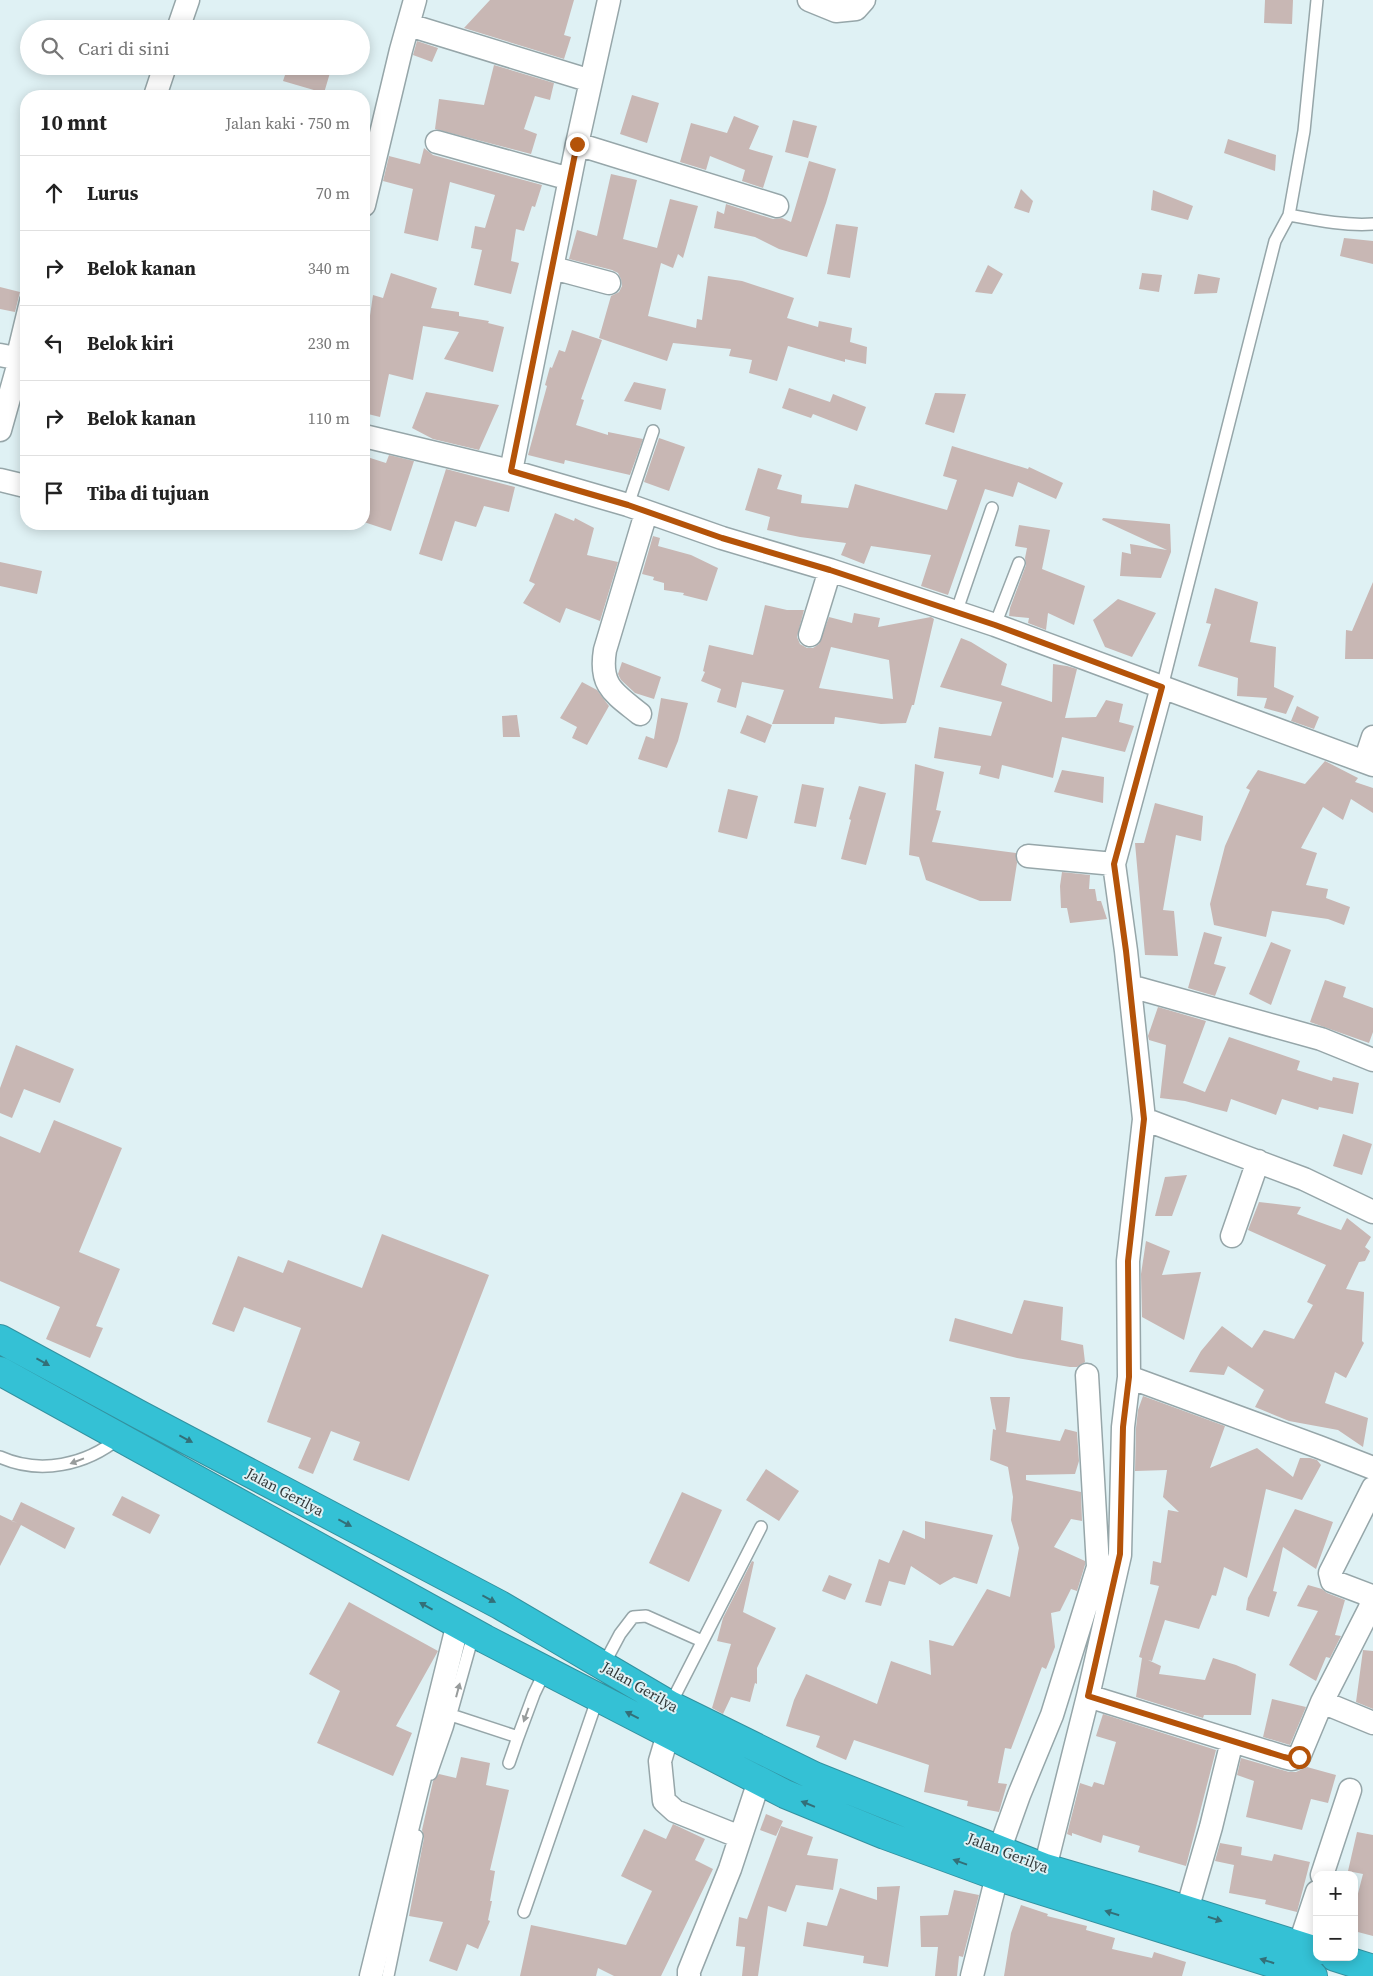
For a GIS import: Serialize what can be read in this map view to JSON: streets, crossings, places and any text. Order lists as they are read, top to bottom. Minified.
{"streets":{"highway":["Jalan Gerilya"]},"page":{"search":"Cari di sini","heading":["10 mnt","Jalan kaki · 750 m"],"list":[["Lurus","70 m"],["Belok kanan","340 m"],["Belok kiri","230 m"],["Belok kanan","110 m"],"Tiba di tujuan"],"map_buttons":["+","−"]}}
